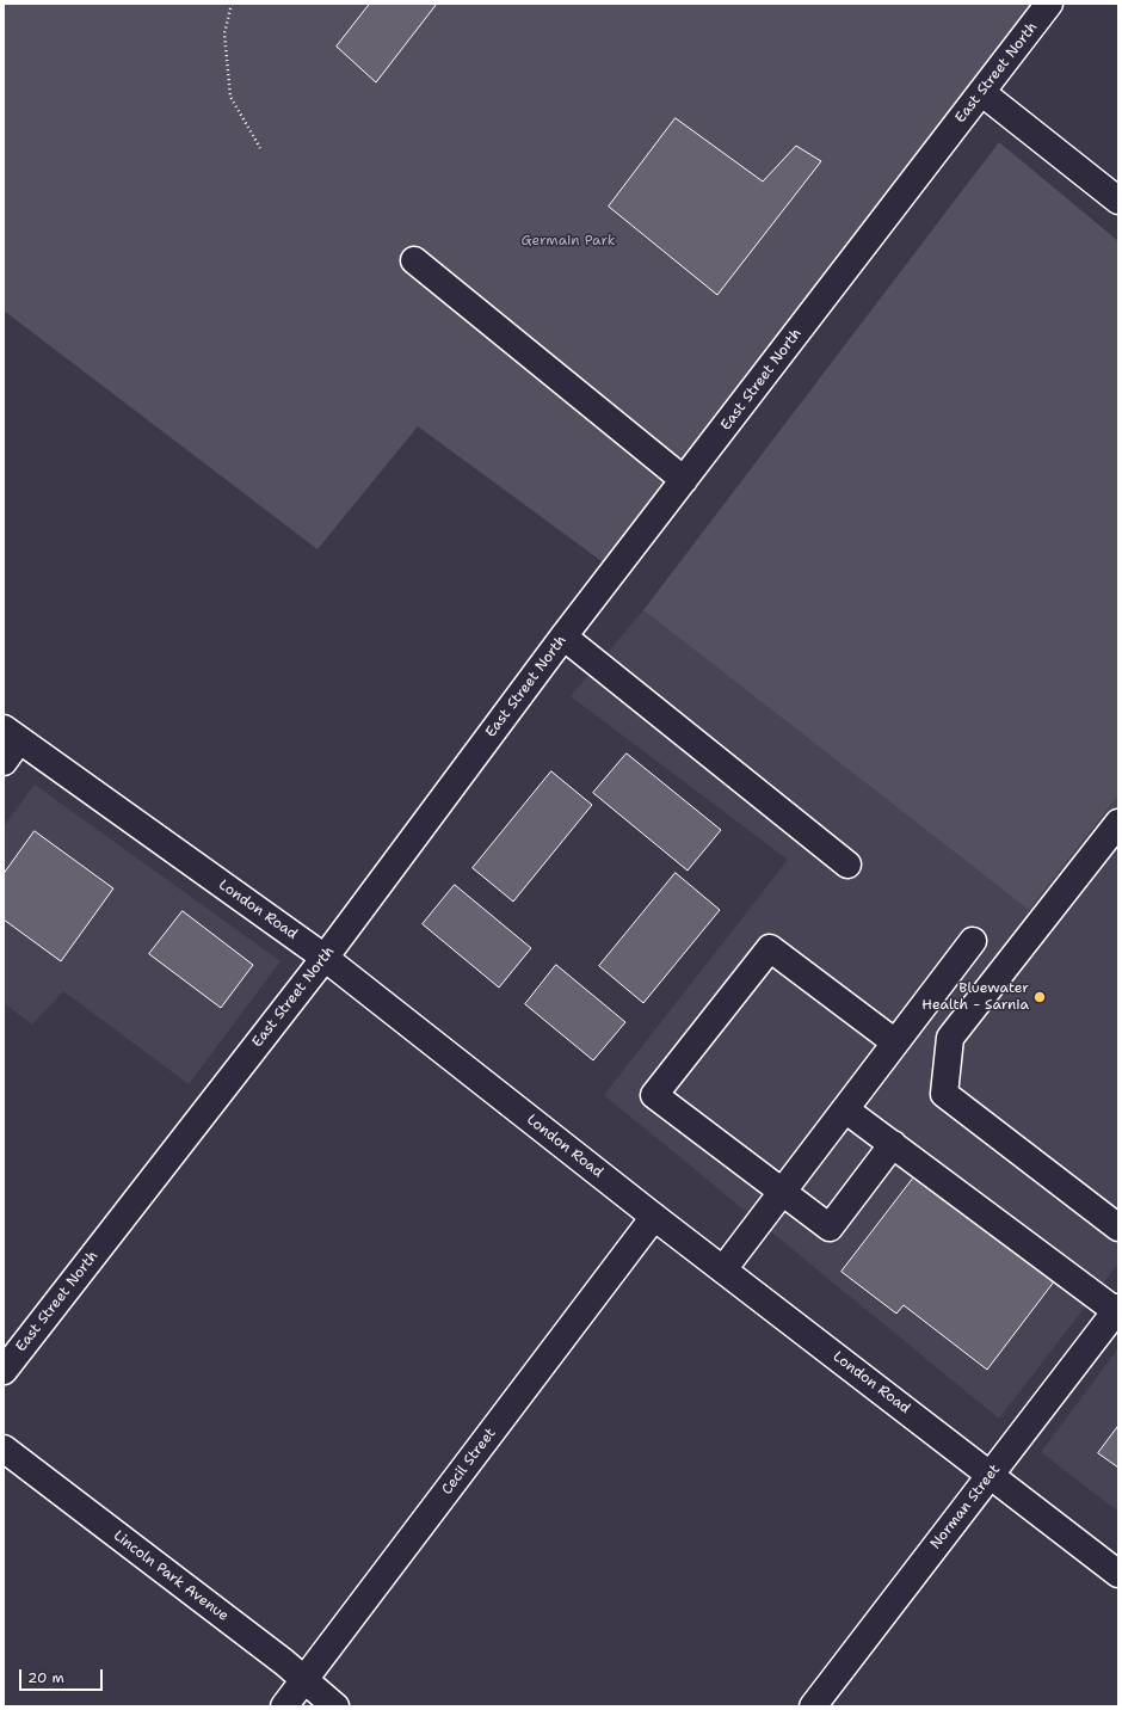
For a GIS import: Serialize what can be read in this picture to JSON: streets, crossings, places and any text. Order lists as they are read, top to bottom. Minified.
{"streets":{"street":["East Street North","London Road","Cecil Street","Norman Street","Lincoln Park Avenue"]},"crossings":[["East Street North","London Road"],["London Road","Cecil Street"],["London Road","Norman Street"],["Cecil Street","Lincoln Park Avenue"]],"parks":["Germain Park"],"places":["Bluewater Health - Sarnia"],"scale_bar":"20 m"}
